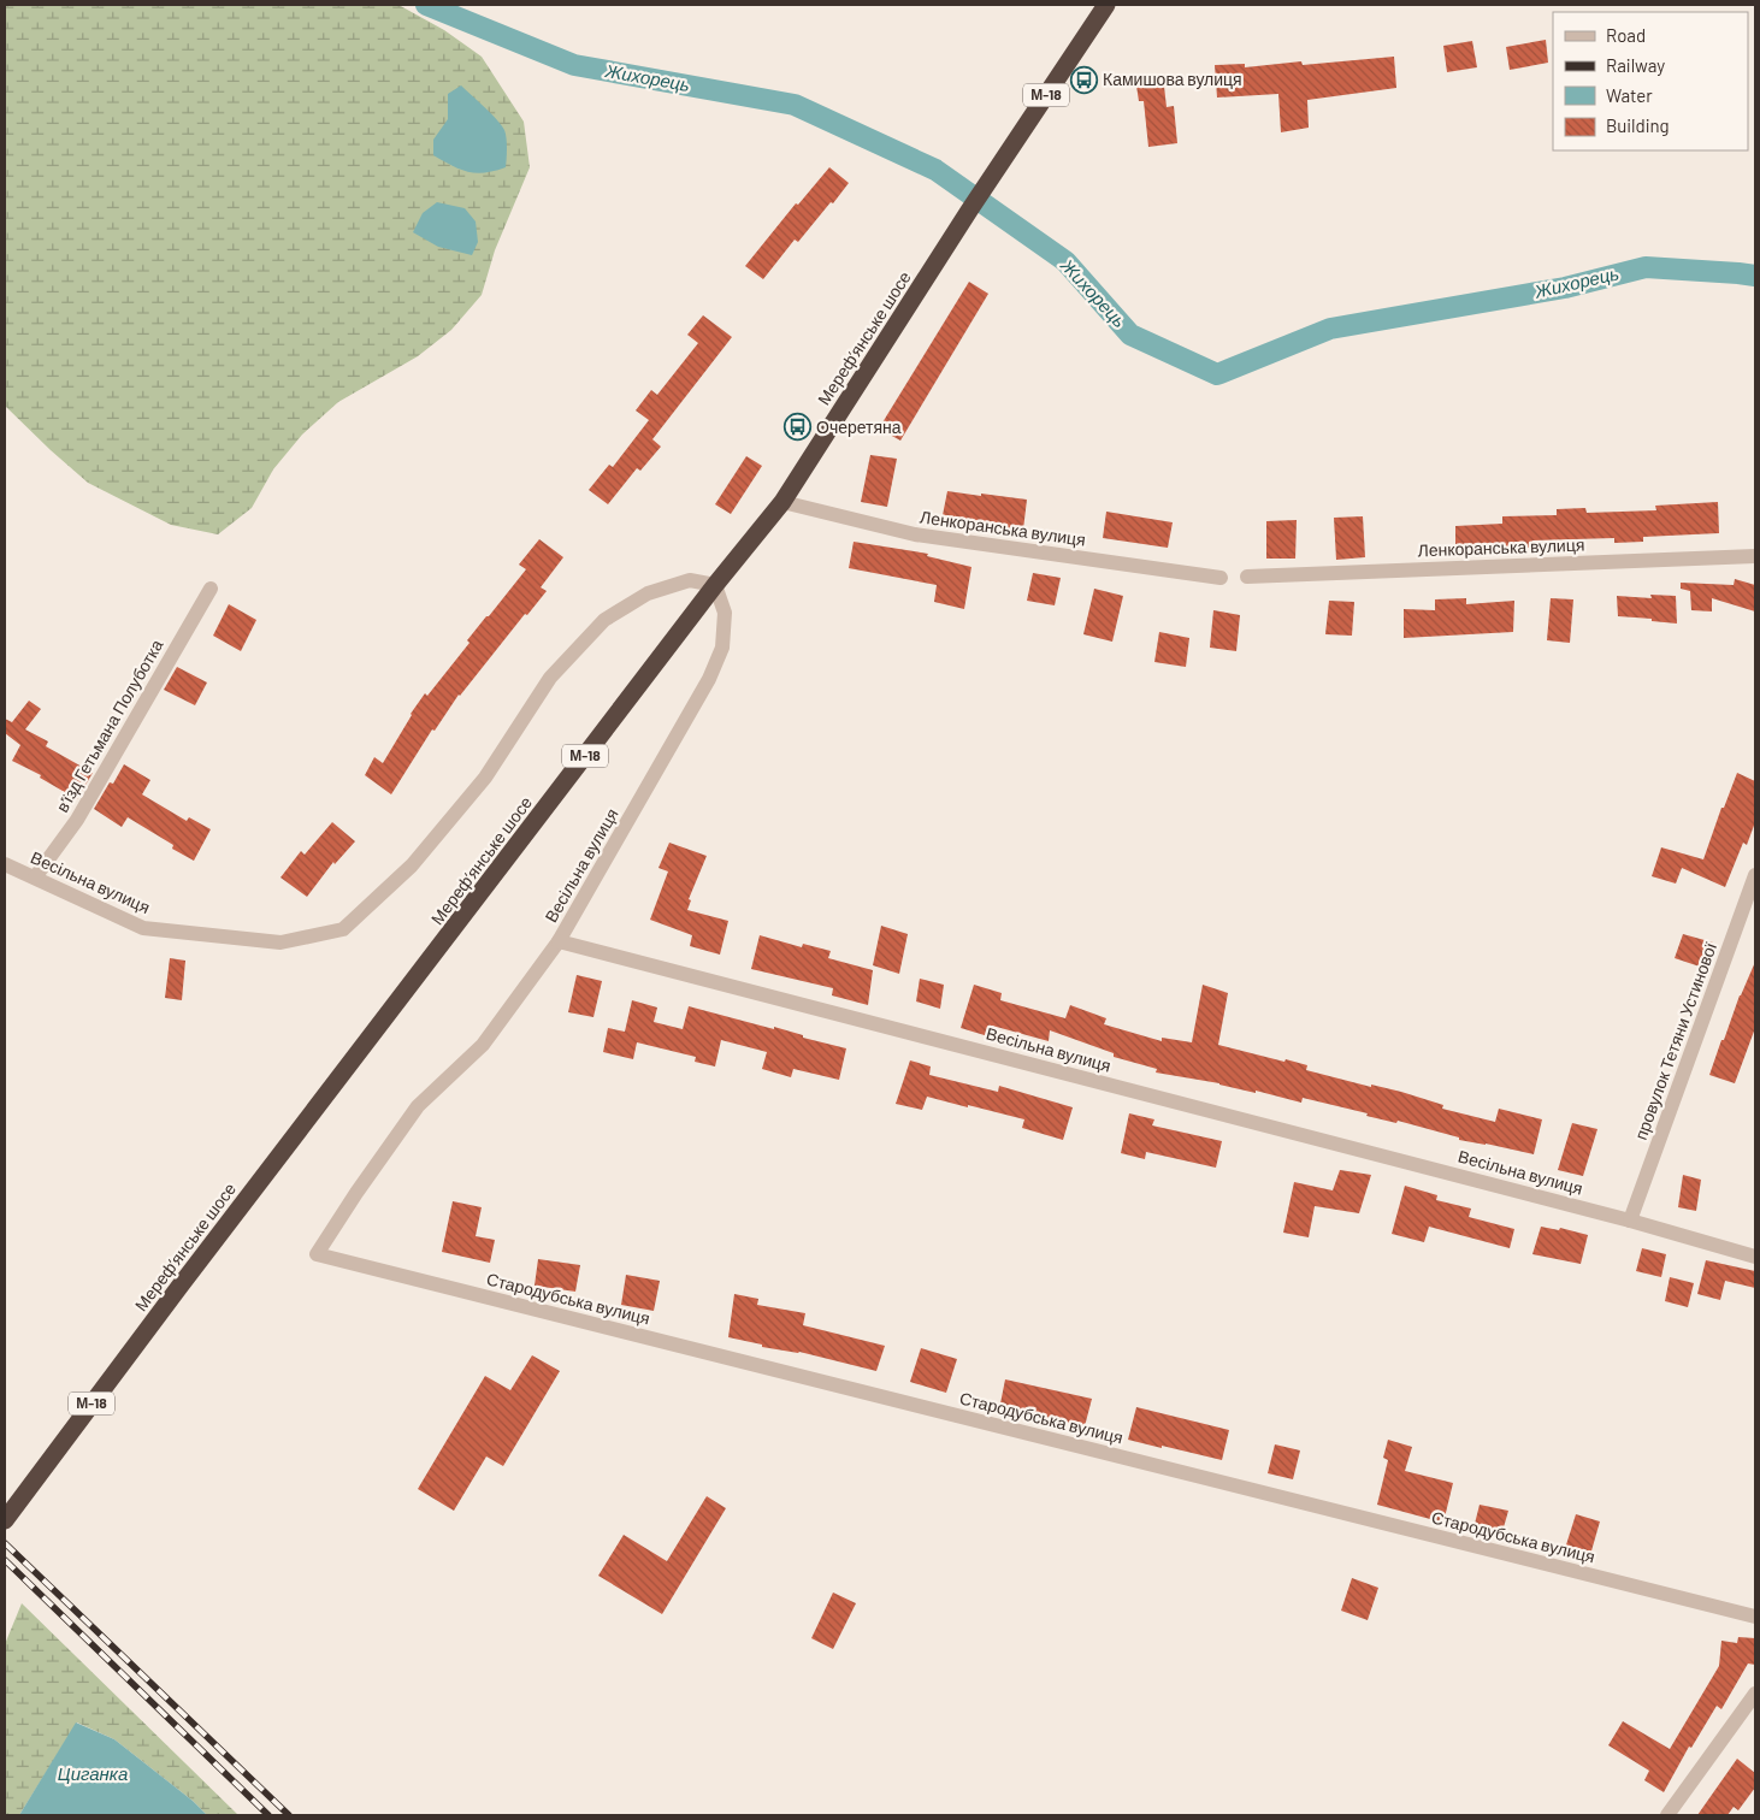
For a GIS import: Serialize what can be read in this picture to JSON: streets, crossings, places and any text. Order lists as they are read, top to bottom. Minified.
{"streets":{"highway":["М-18","Мереф’янське шосе"],"street":["Ленкоранська вулиця","в'їзд Гетьмана Полуботка","Весільна вулиця","провулок Тетяни Устинової","Стародубська вулиця"]},"crossings":[["Мереф’янське шосе","Ленкоранська вулиця"],["Мереф’янське шосе","Весільна вулиця"],["в'їзд Гетьмана Полуботка","Весільна вулиця"],["Весільна вулиця","провулок Тетяни Устинової"],["Весільна вулиця","Стародубська вулиця"]],"water":["Жихорець","Циганка"],"places":{"bus stop":["Камишова вулиця","Очеретяна"]},"legend":["Road","Railway","Water","Building"]}
